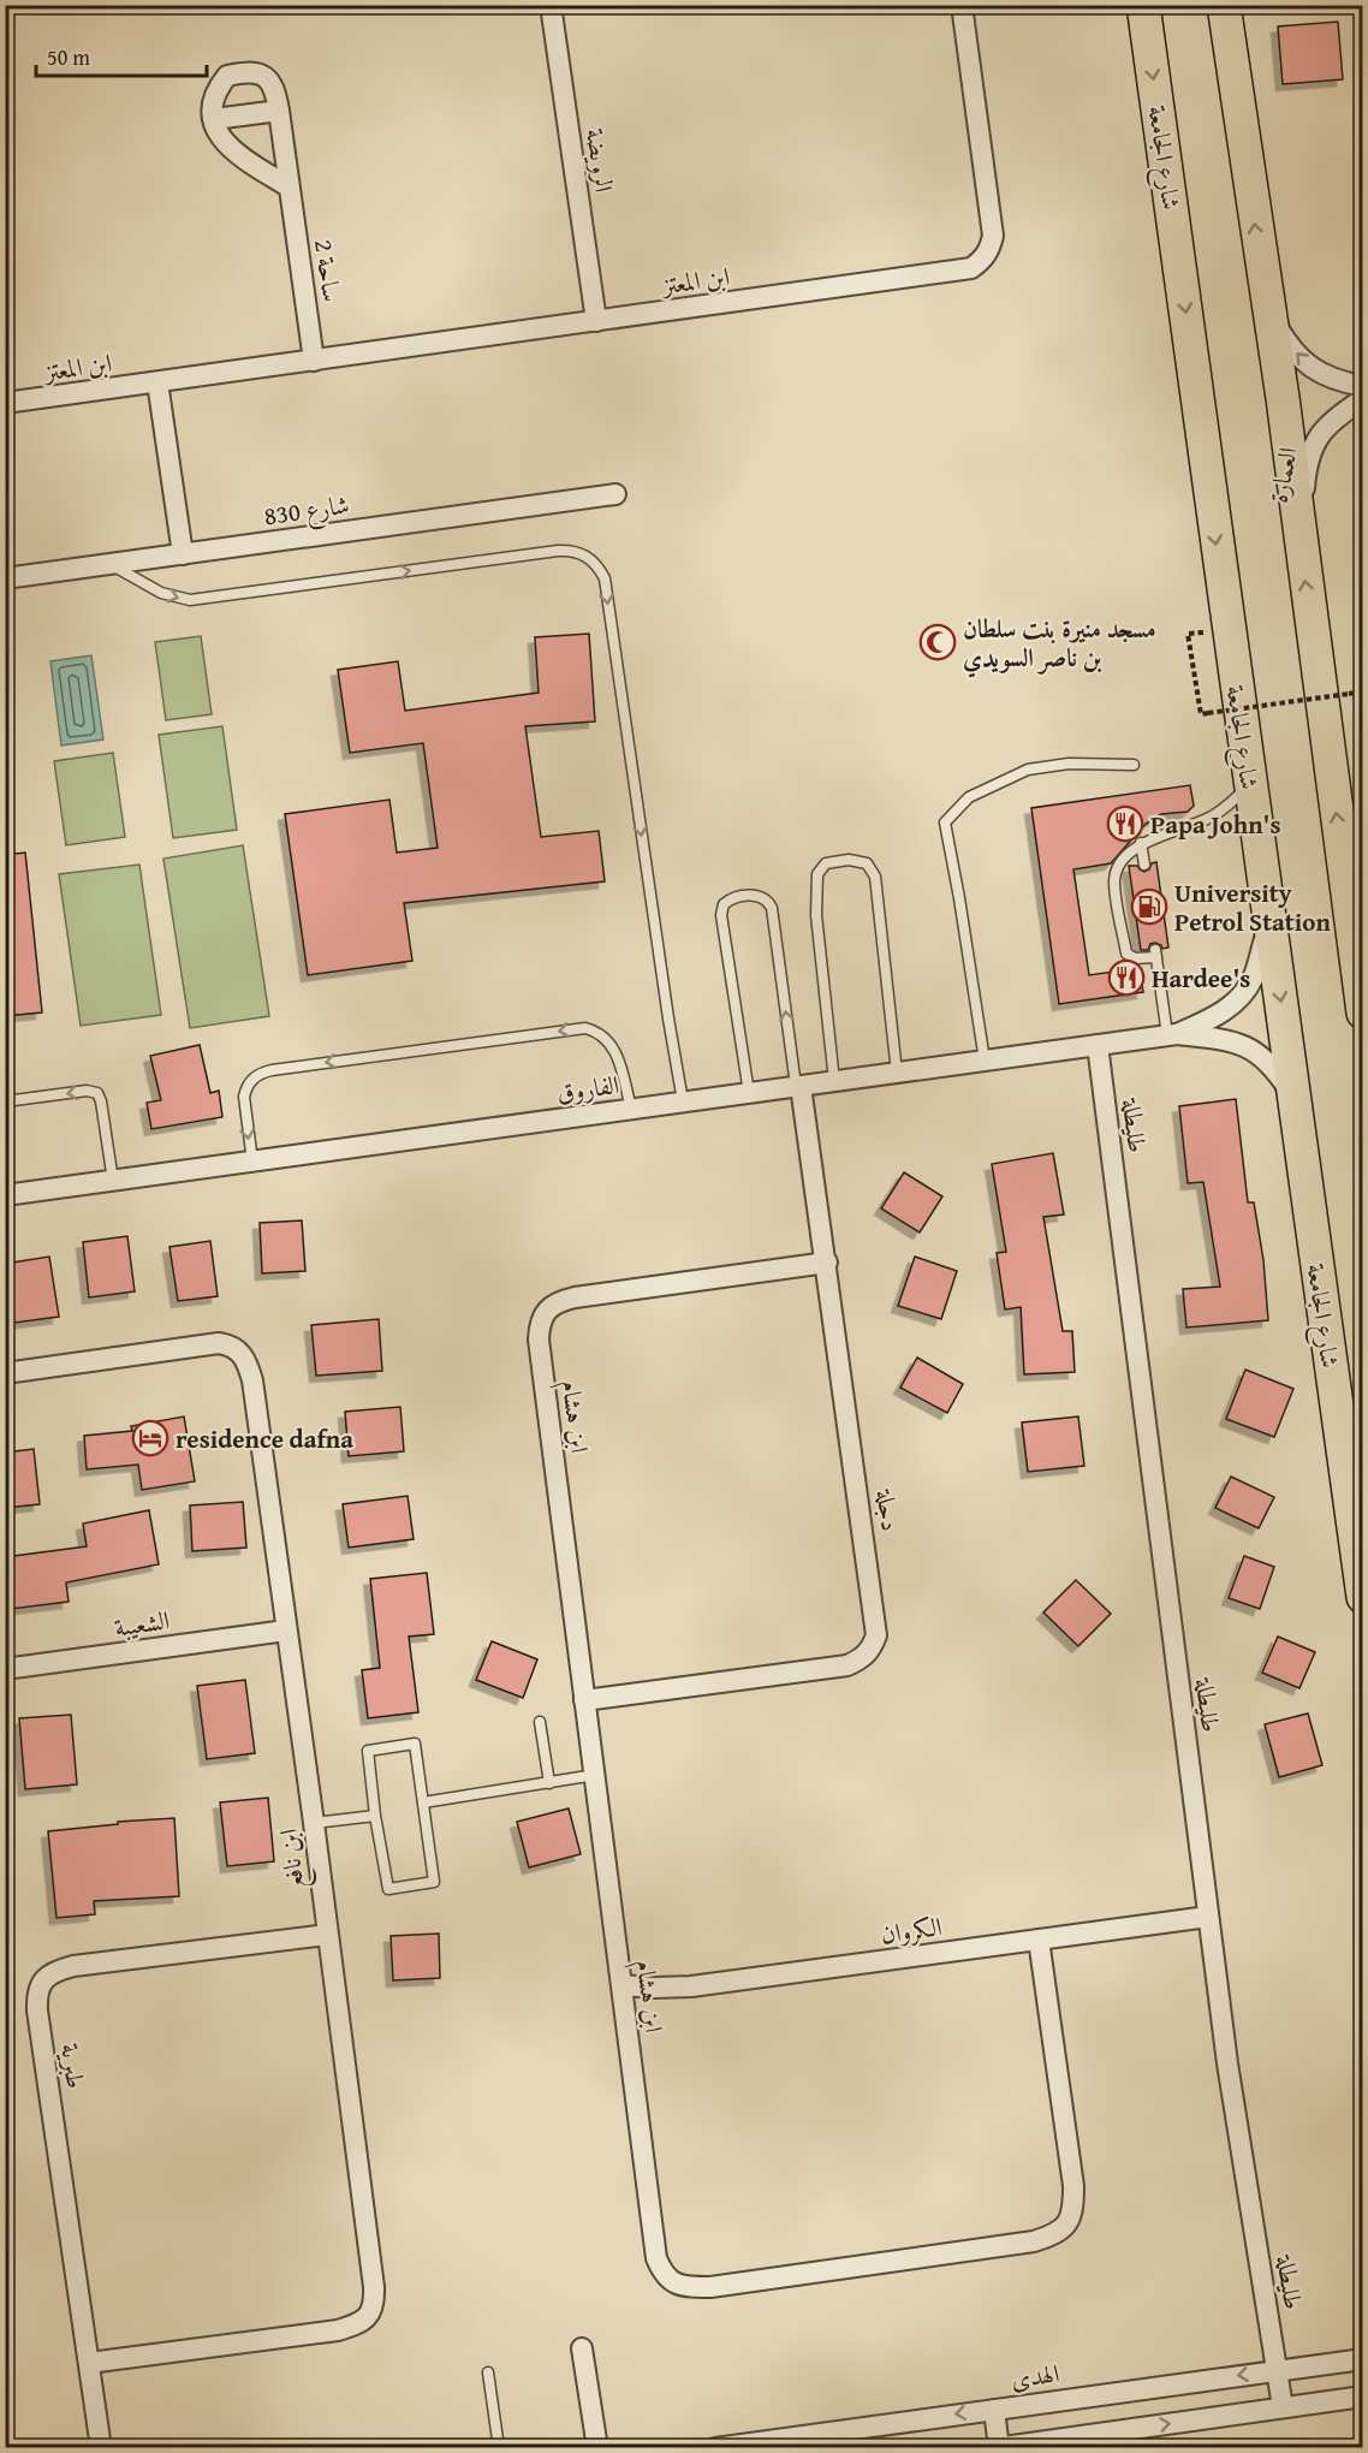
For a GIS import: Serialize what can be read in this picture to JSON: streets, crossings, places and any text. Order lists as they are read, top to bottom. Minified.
{"streets":{"main road":["شارع الجامعة"],"street":["الرويضة","ساحة 2","ابن المعتز","العمارة","شارع 830","الفاروق","طليطلة","ابن هشام","دجلة","الشعيبة","ابن نافع","الكروان","طبرية","الهدى"]},"crossings":[["شارع الجامعة","الفاروق"],["الرويضة","ابن المعتز"],["ساحة 2","ابن المعتز"],["الفاروق","طليطلة"],["الفاروق","دجلة"],["طليطلة","الكروان"],["طليطلة","الهدى"],["ابن هشام","دجلة"],["ابن هشام","الكروان"],["الشعيبة","ابن نافع"],["ابن نافع","طبرية"]],"places":{"mosque":["مسجد منيرة بنت سلطان بن ناصر السويدي"],"restaurant":["Papa John's","Hardee's"],"fuel station":["University Petrol Station"],"hotel":["residence dafna"]},"scale_bar":"50 m"}
